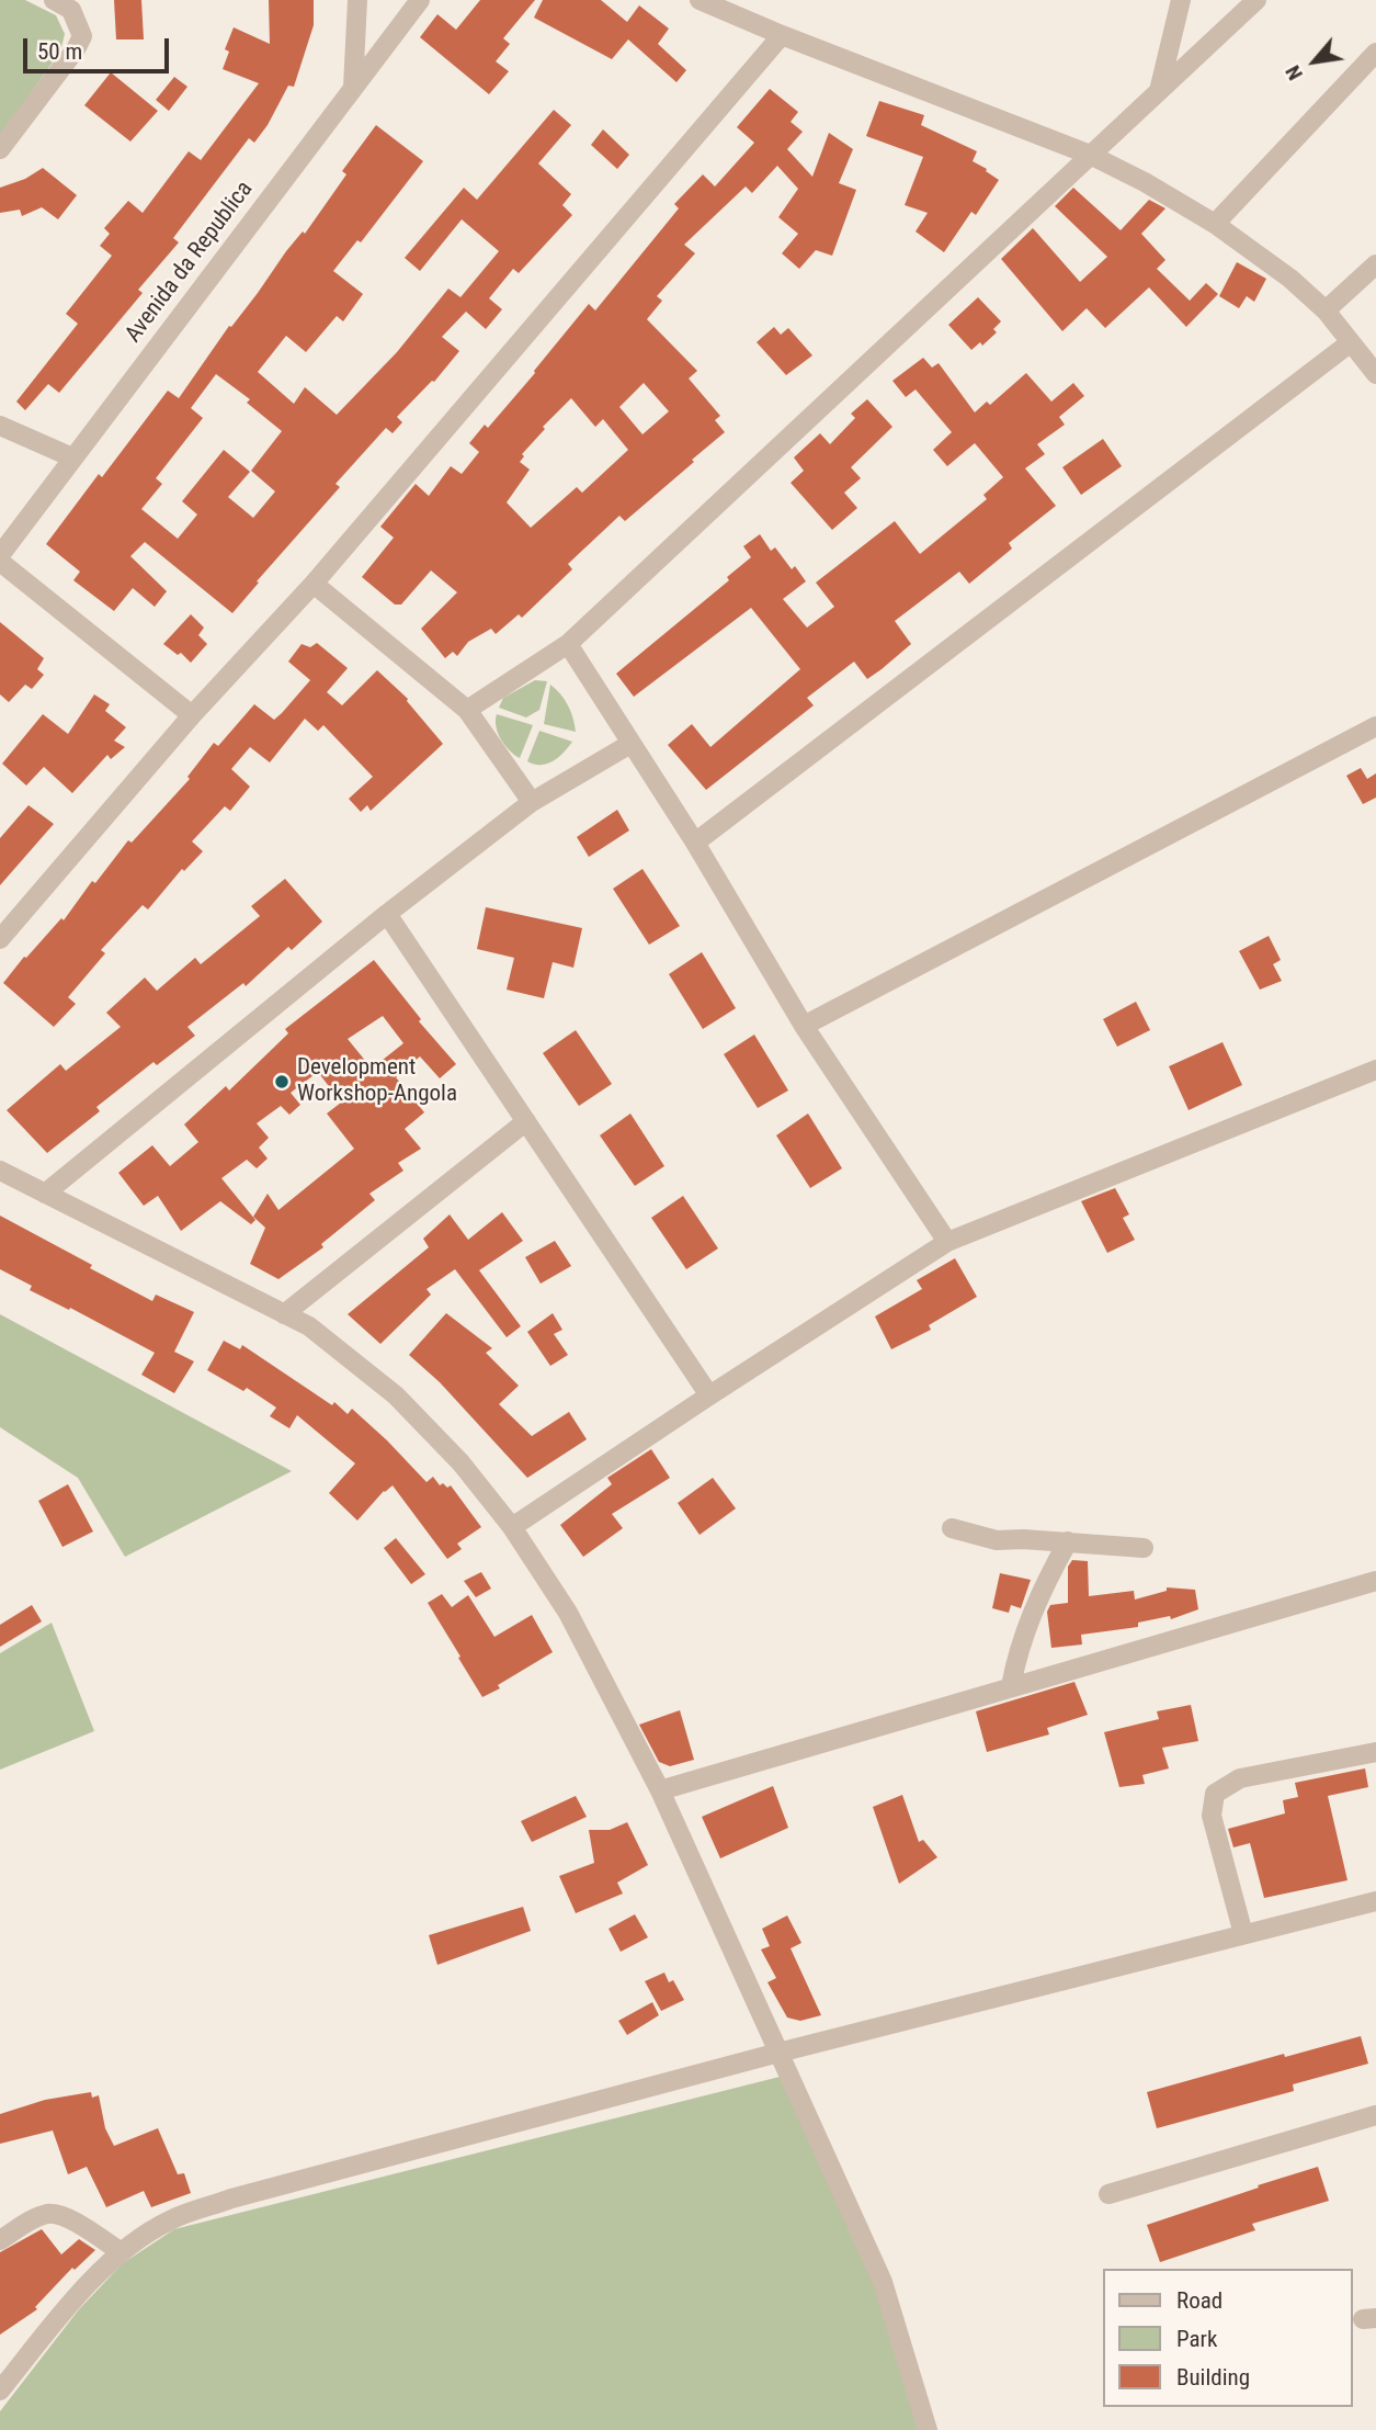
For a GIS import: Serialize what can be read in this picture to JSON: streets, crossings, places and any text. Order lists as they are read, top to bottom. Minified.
{"streets":{"street":["Avenida da Republica"]},"places":["Development Workshop-Angola"],"legend":["Road","Park","Building"],"scale_bar":"50 m","north":"bottom left"}
